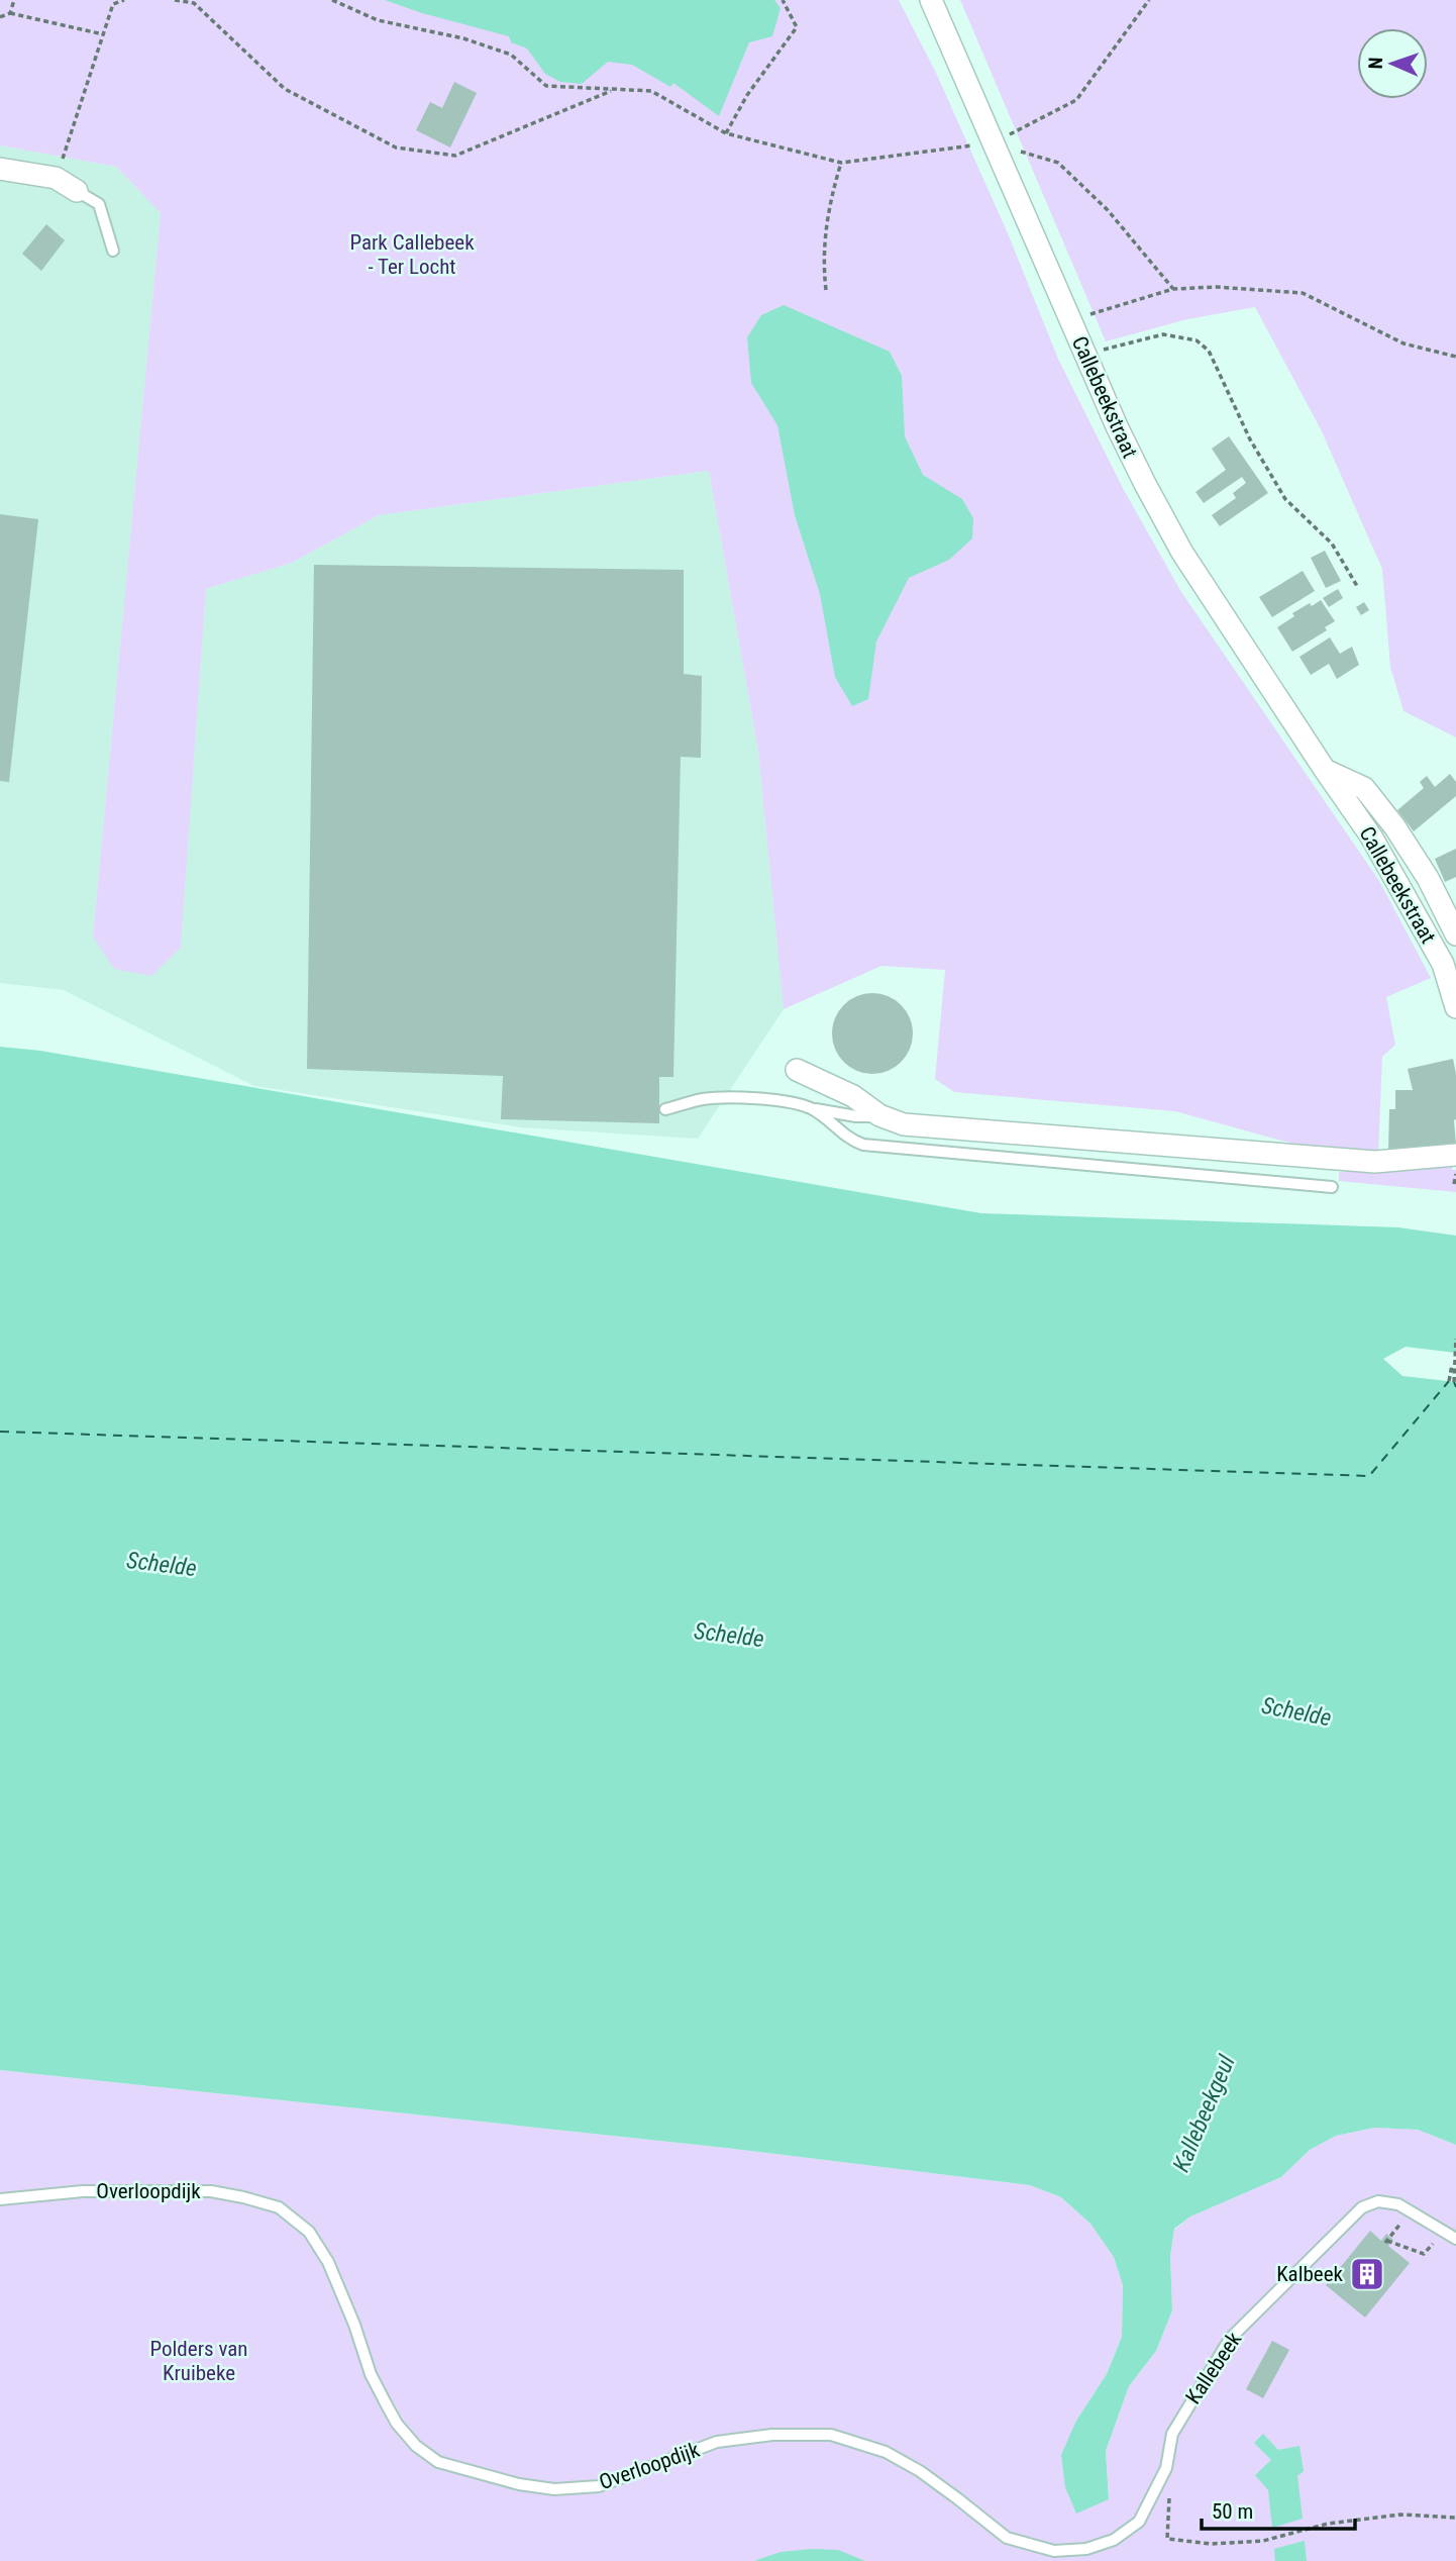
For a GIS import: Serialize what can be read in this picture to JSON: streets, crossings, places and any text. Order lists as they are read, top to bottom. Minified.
{"streets":{"street":["Callebeekstraat"],"lane":["Overloopdijk","Kallebeek"]},"crossings":[["Overloopdijk","Kallebeek"]],"water":["Schelde","Kallebeekgeul"],"parks":["Park Callebeek - Ter Locht","Polders van Kruibeke"],"places":{"building":["Kalbeek"]},"scale_bar":"50 m","north":"left"}
